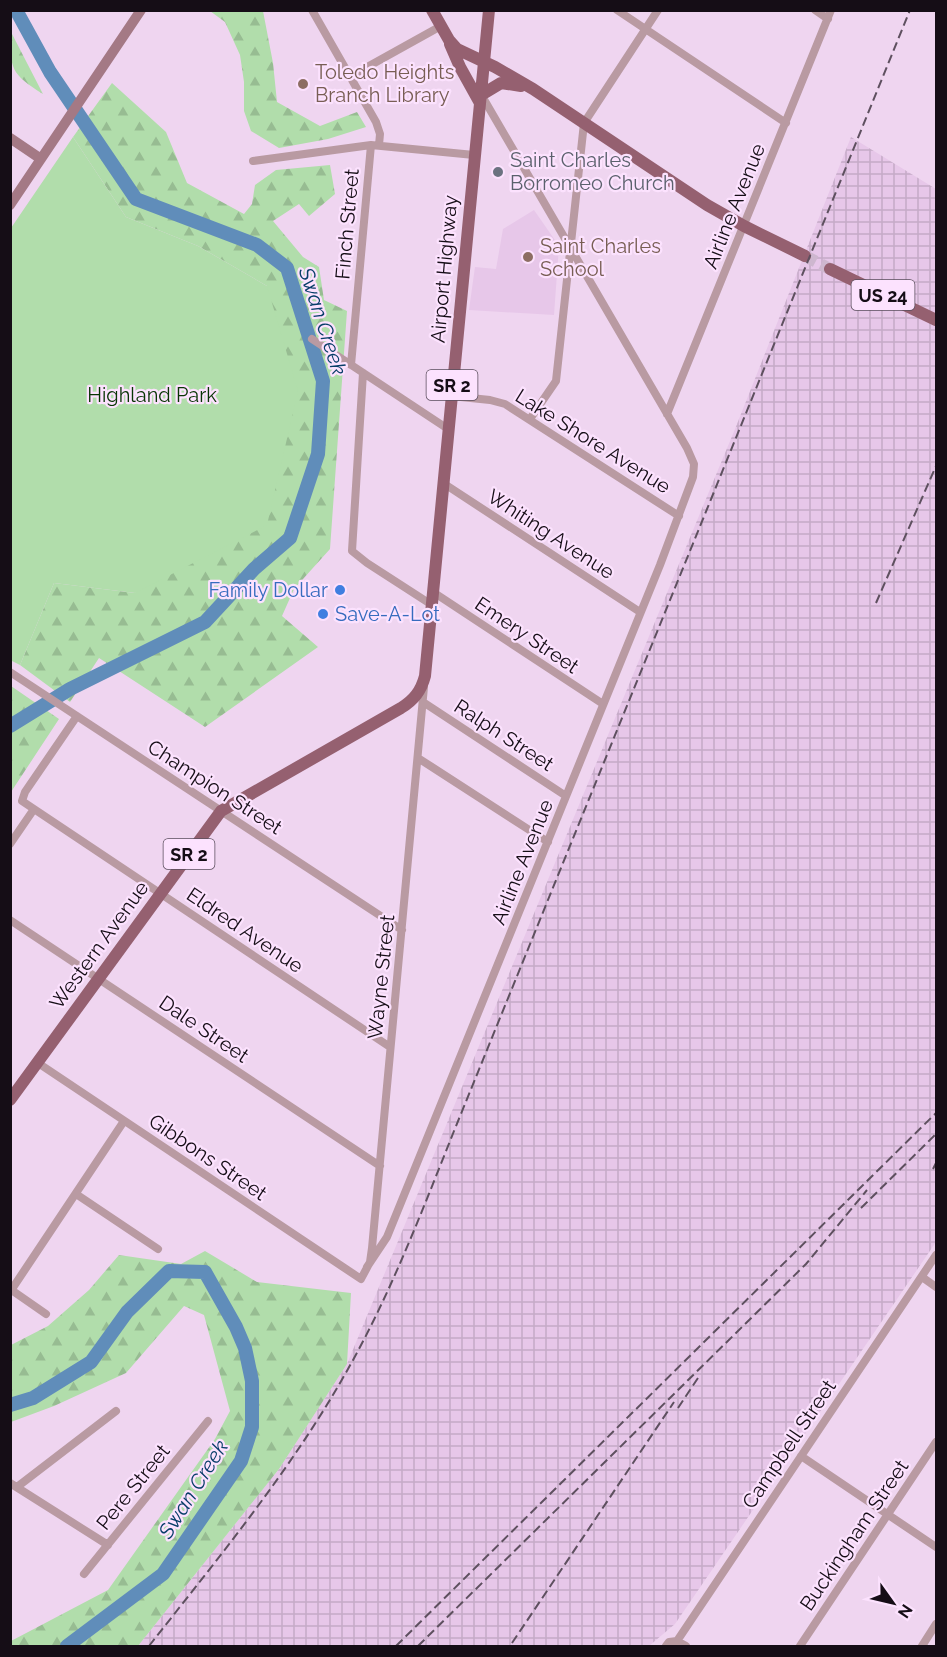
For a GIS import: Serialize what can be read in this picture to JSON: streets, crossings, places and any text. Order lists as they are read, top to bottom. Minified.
{"streets":{"main road":["Airport Highway","US 24","SR 2","Western Avenue"],"street":["Airline Avenue","Finch Street","Lake Shore Avenue","Whiting Avenue","Emery Street","Ralph Street","Champion Street","Eldred Avenue","Wayne Street","Dale Street","Gibbons Street","Campbell Street","Pere Street","Buckingham Street"]},"crossings":[["Airline Avenue","Lake Shore Avenue"],["Airline Avenue","Whiting Avenue"],["Airline Avenue","Emery Street"],["Airline Avenue","Ralph Street"],["Airline Avenue","Wayne Street"],["Airport Highway","Lake Shore Avenue"],["Airport Highway","Whiting Avenue"],["Airport Highway","Emery Street"],["Airport Highway","Western Avenue"],["Airport Highway","Wayne Street"],["Ralph Street","Wayne Street"],["Champion Street","Eldred Avenue"],["Champion Street","Western Avenue"],["Champion Street","Wayne Street"],["Eldred Avenue","Western Avenue"],["Eldred Avenue","Wayne Street"],["Western Avenue","Wayne Street"],["Western Avenue","Dale Street"],["Western Avenue","Gibbons Street"],["Wayne Street","Dale Street"],["Wayne Street","Gibbons Street"]],"water":["Swan Creek"],"parks":["Highland Park"],"places":["Toledo Heights Branch Library","Saint Charles Borromeo Church","Saint Charles School","Family Dollar","Save-A-Lot"],"north":"bottom right"}
